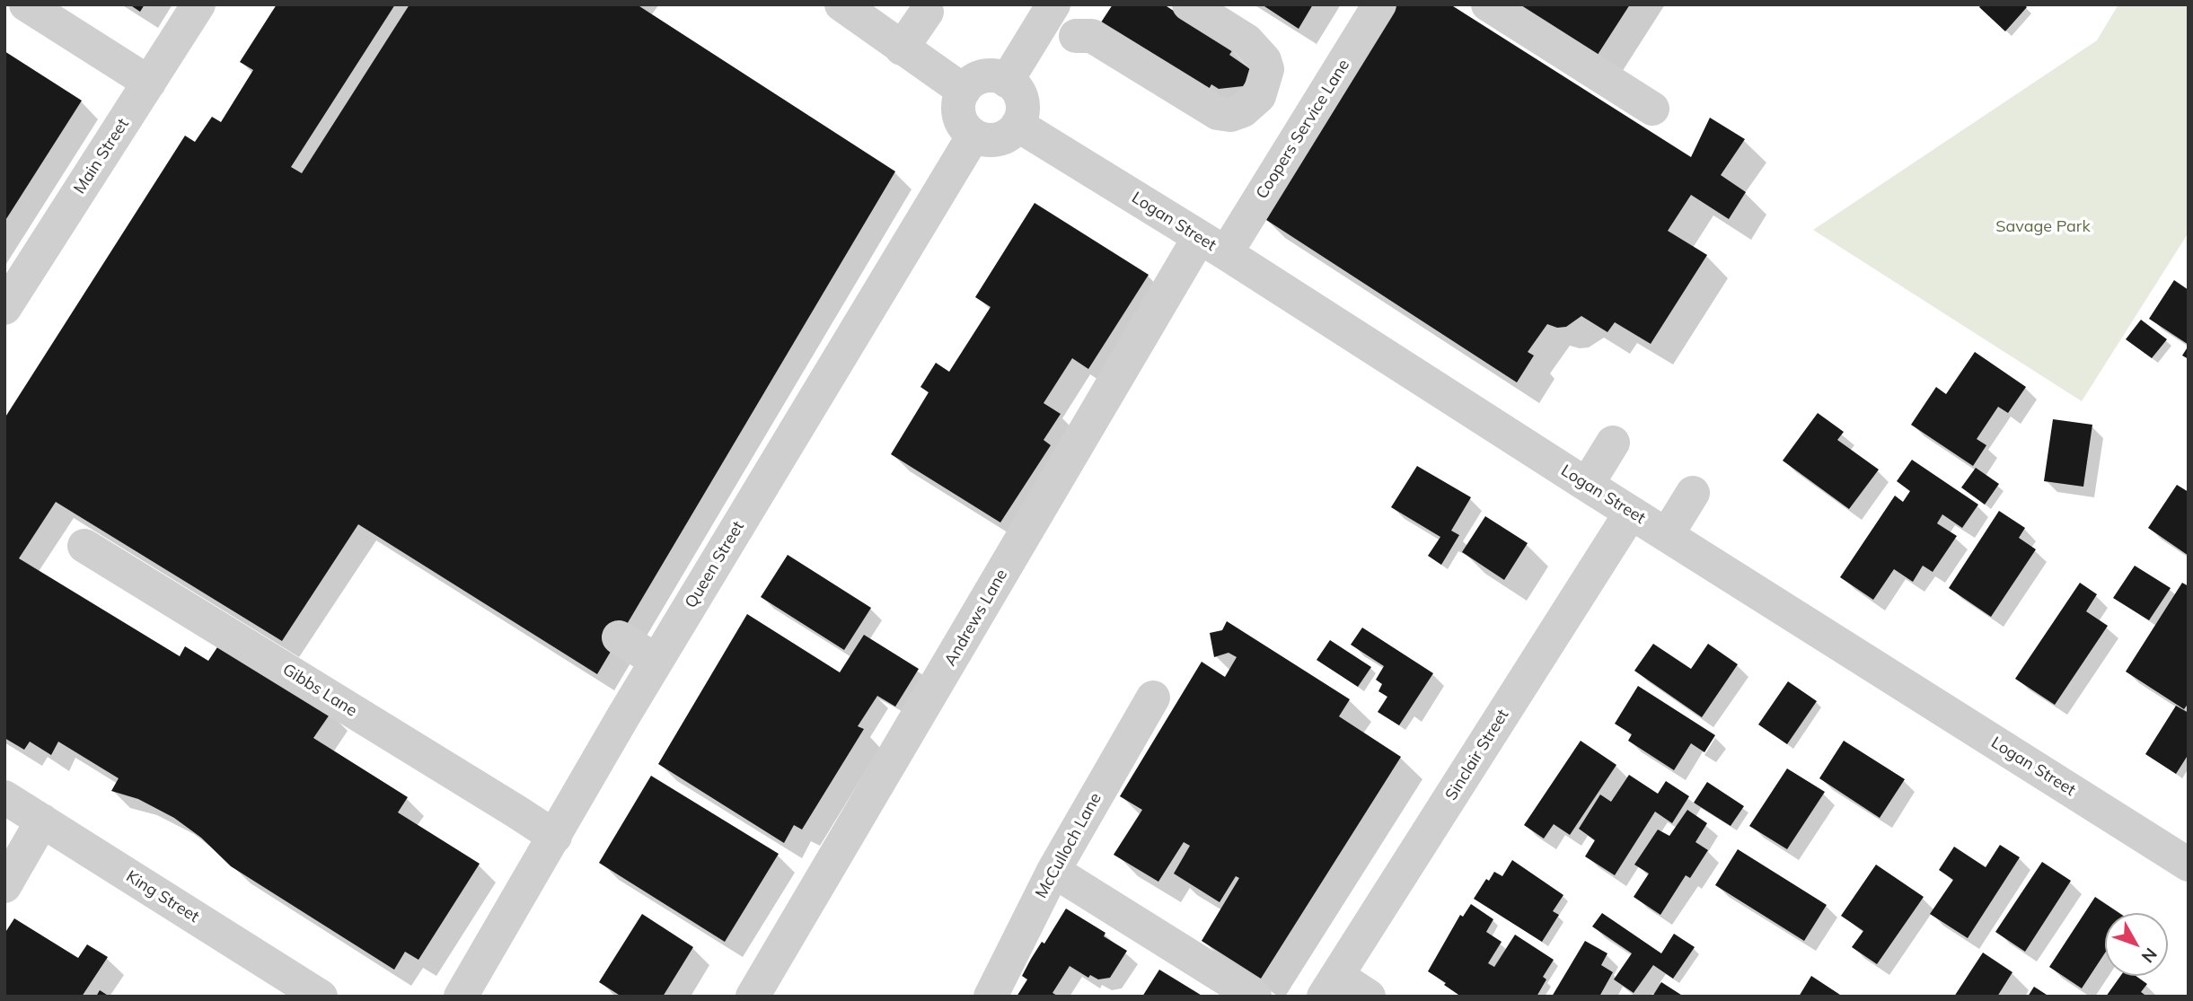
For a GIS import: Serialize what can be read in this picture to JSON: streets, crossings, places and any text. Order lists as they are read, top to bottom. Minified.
{"streets":{"street":["Coopers Service Lane","Main Street","Logan Street","Queen Street","Andrews Lane","Gibbs Lane","Sinclair Street","McCulloch Lane","King Street"]},"crossings":[["Coopers Service Lane","Logan Street"],["Coopers Service Lane","Andrews Lane"],["Logan Street","Queen Street"],["Logan Street","Andrews Lane"],["Logan Street","Sinclair Street"],["Queen Street","Gibbs Lane"]],"parks":["Savage Park"],"north":"bottom right"}
